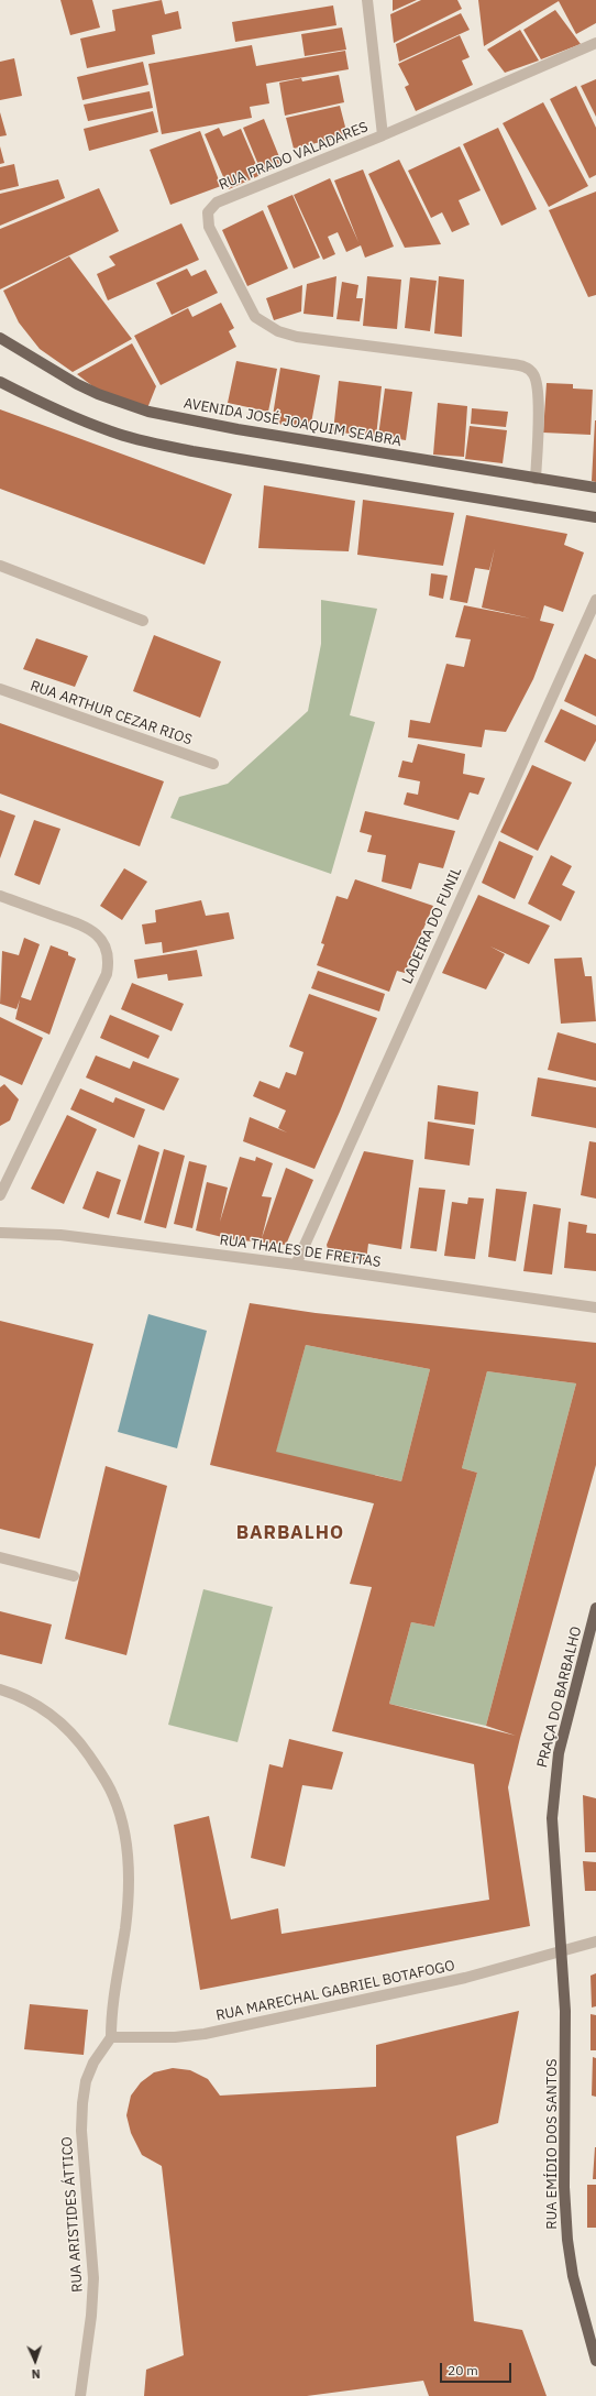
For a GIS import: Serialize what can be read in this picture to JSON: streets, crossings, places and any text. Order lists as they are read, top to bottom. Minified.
{"streets":{"main road":["AVENIDA JOSÉ JOAQUIM SEABRA","PRAÇA DO BARBALHO","RUA EMÍDIO DOS SANTOS"],"street":["RUA PRADO VALADARES","RUA ARTHUR CEZAR RIOS","LADEIRA DO FUNIL","RUA THALES DE FREITAS","RUA MARECHAL GABRIEL BOTAFOGO","RUA ARISTIDES ÁTTICO"]},"crossings":[["RUA PRADO VALADARES","AVENIDA JOSÉ JOAQUIM SEABRA"],["LADEIRA DO FUNIL","RUA THALES DE FREITAS"],["PRAÇA DO BARBALHO","RUA MARECHAL GABRIEL BOTAFOGO"],["PRAÇA DO BARBALHO","RUA EMÍDIO DOS SANTOS"],["RUA MARECHAL GABRIEL BOTAFOGO","RUA EMÍDIO DOS SANTOS"],["RUA MARECHAL GABRIEL BOTAFOGO","RUA ARISTIDES ÁTTICO"]],"districts":["BARBALHO"],"scale_bar":"20 m","north":"bottom"}
